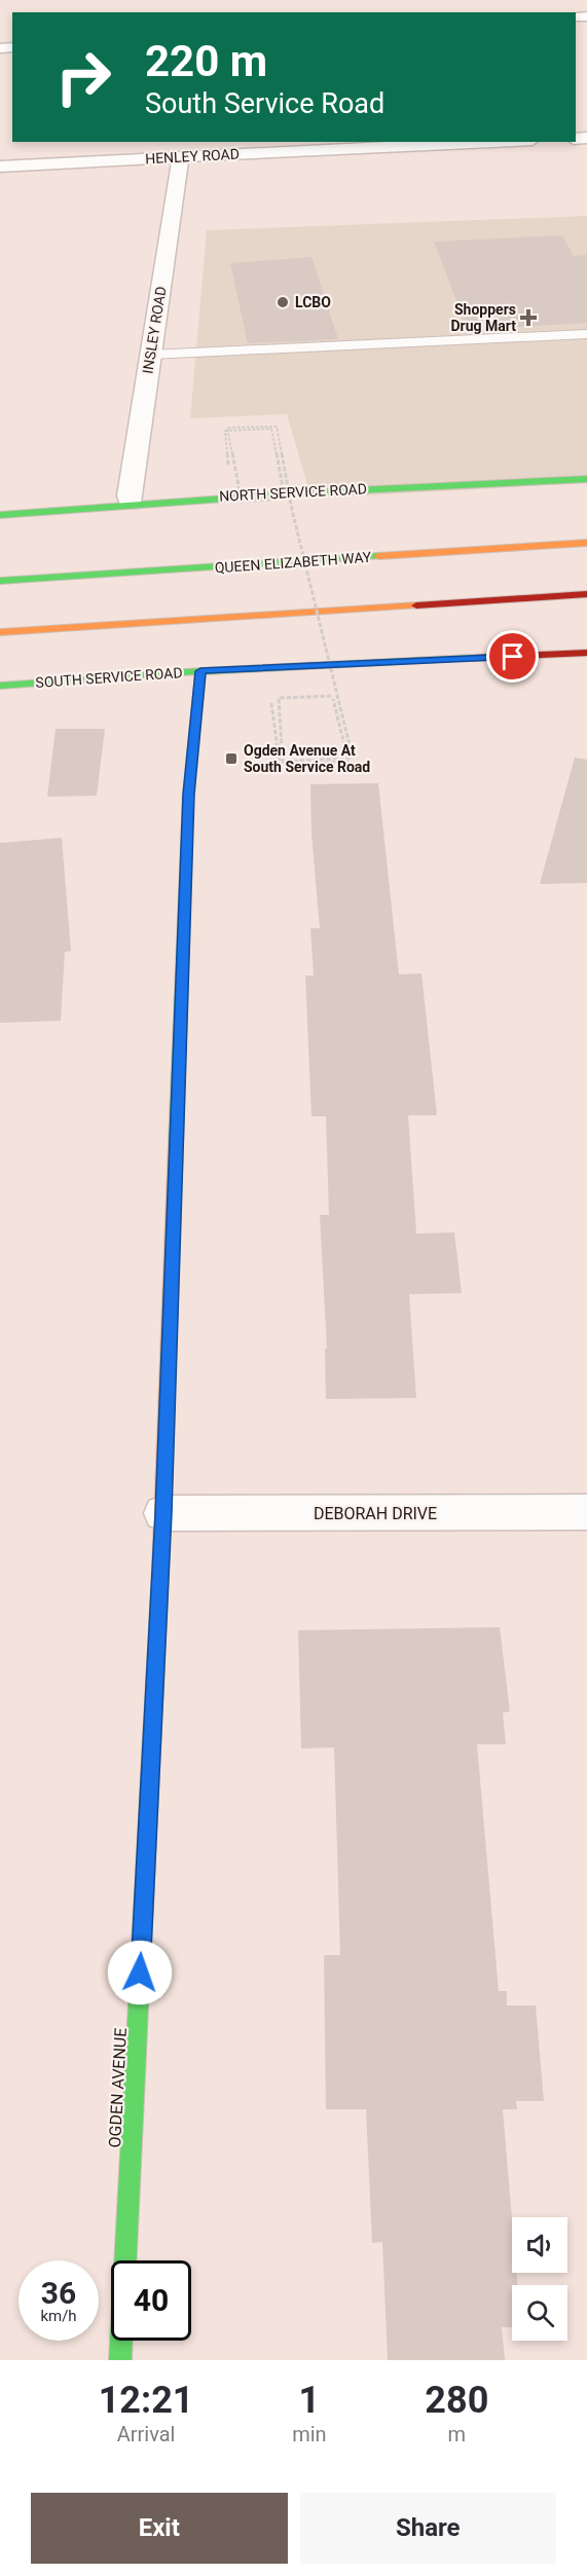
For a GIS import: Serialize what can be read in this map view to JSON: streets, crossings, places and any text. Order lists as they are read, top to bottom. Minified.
{"streets":{"main road":["NORTH SERVICE ROAD","QUEEN ELIZABETH WAY","SOUTH SERVICE ROAD","OGDEN AVENUE"],"street":["HENLEY ROAD","INSLEY ROAD","DEBORAH DRIVE"]},"crossings":[["HENLEY ROAD","INSLEY ROAD"],["INSLEY ROAD","NORTH SERVICE ROAD"],["SOUTH SERVICE ROAD","OGDEN AVENUE"],["DEBORAH DRIVE","OGDEN AVENUE"]],"places":{"other":["LCBO"],"health":["Shoppers Drug Mart"],"transit":["Ogden Avenue At South Service Road"]},"page":{"turn":["220 m","South Service Road"],"speed":"36 km/h","limit":"40","eta":["12:21","Arrival","1","min","280","m"],"buttons":["Exit","Share"]}}
